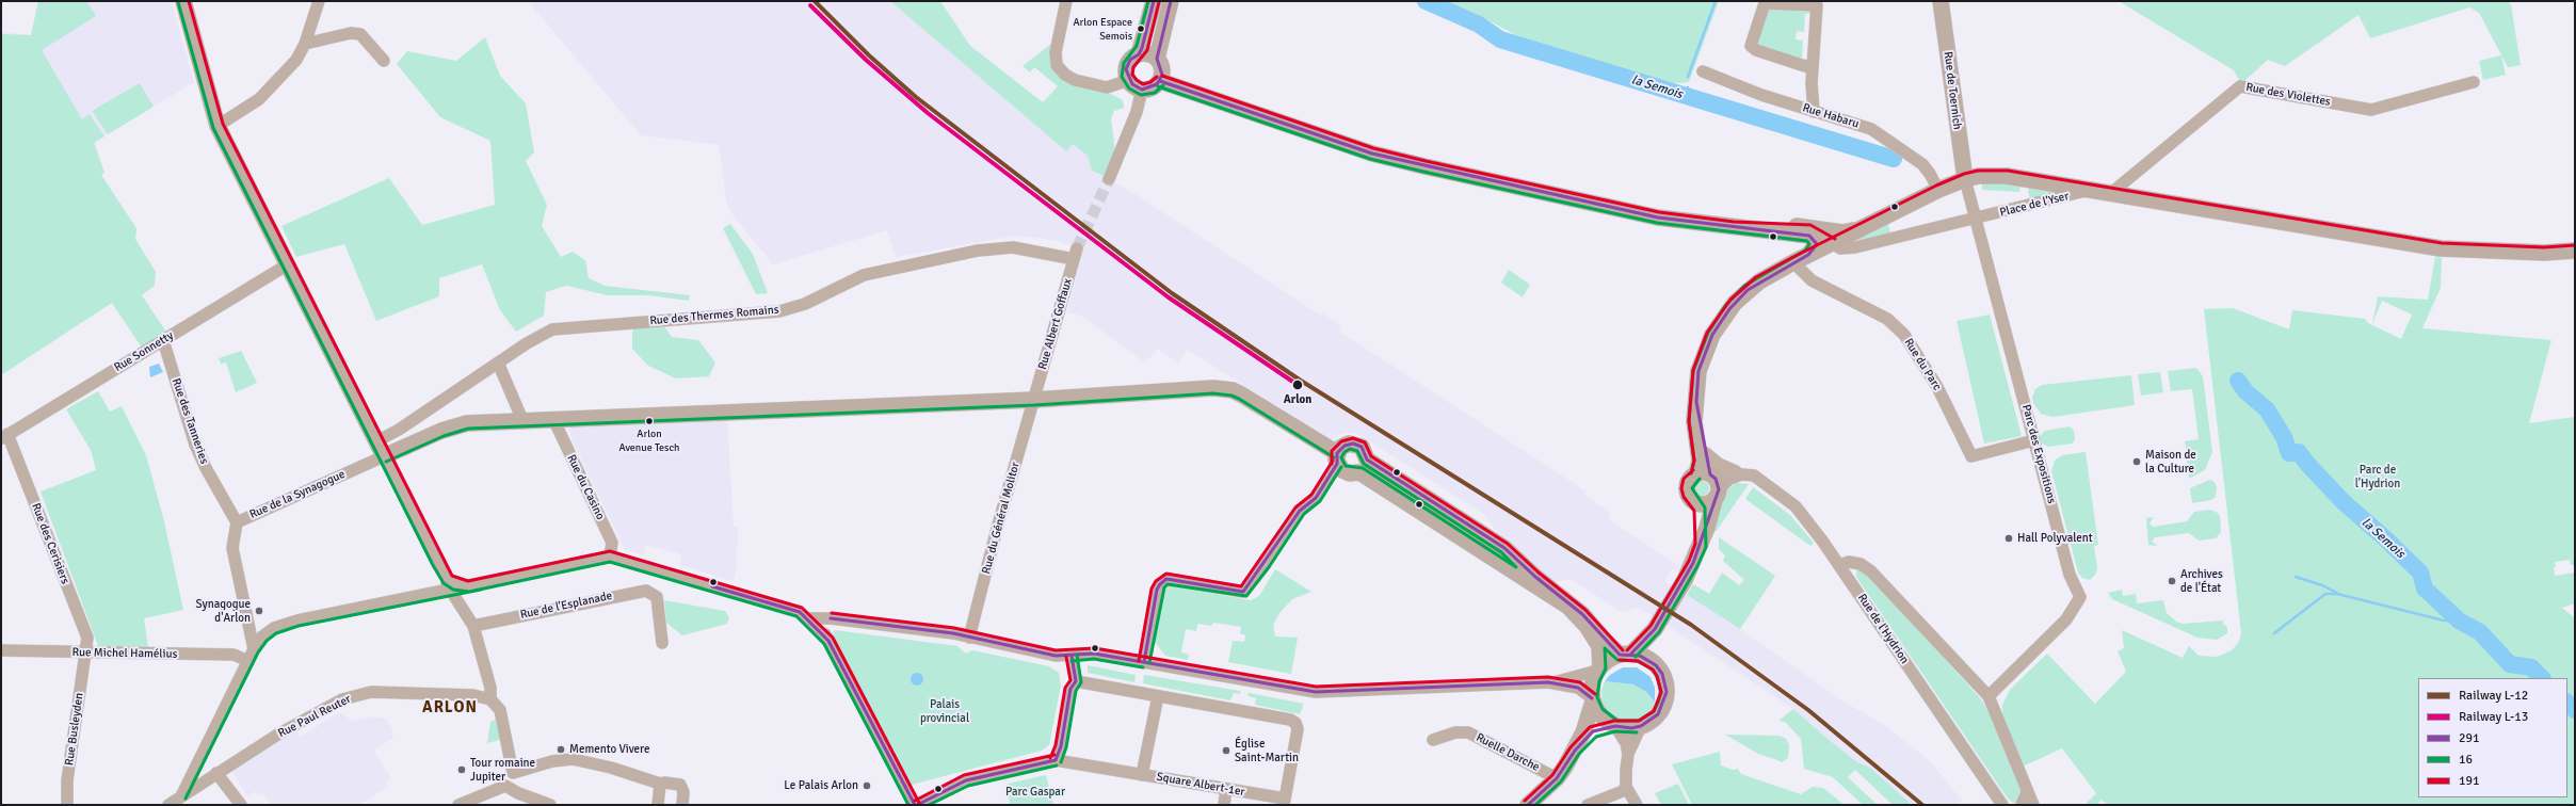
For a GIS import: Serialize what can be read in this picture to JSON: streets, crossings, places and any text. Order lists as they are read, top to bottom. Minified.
{"streets":{"main road":["Rue de Toernich","Place de l'Yser"],"street":["Rue des Violettes","Rue Habaru","Rue des Thermes Romains","Rue Albert Goffaux","Rue Sonnetty","Rue du Parc","Rue des Tanneries","Parc des Expositions","Rue du Casino","Rue de la Synagogue","Rue du Général Molitor","Rue des Cerisiers","Rue de l'Esplanade","Rue de l'Hydrion","Rue Michel Hamélius","Rue Paul Reuter","Rue Busleyden","Ruelle Darche","Square Albert-1er"]},"crossings":[["Rue de Toernich","Place de l'Yser"],["Rue de Toernich","Parc des Expositions"],["Rue Habaru","Place de l'Yser"],["Place de l'Yser","Parc des Expositions"],["Rue des Thermes Romains","Rue Albert Goffaux"],["Rue Albert Goffaux","Rue du Général Molitor"],["Rue Sonnetty","Rue des Tanneries"],["Rue Sonnetty","Rue des Cerisiers"],["Rue du Parc","Parc des Expositions"],["Rue des Tanneries","Rue de la Synagogue"],["Rue des Cerisiers","Rue Michel Hamélius"],["Rue des Cerisiers","Rue Busleyden"],["Rue Michel Hamélius","Rue Busleyden"]],"districts":["ARLON"],"water":["la Semois"],"parks":["Parc de l'Hydrion","Palais provincial","Parc Gaspar"],"places":["Arlon Espace Semois","Arlon","Arlon Avenue Tesch","Maison de la Culture","Hall Polyvalent","Archives de l'État","Synagogue d'Arlon","Memento Vivere","Église Saint-Martin","Tour romaine Jupiter","Le Palais Arlon"],"lines":["rail line L-12","transit line 291","transit line 16","transit line 191","rail line L-13"],"legend":["Railway L-12","Railway L-13","291","16","191"]}
